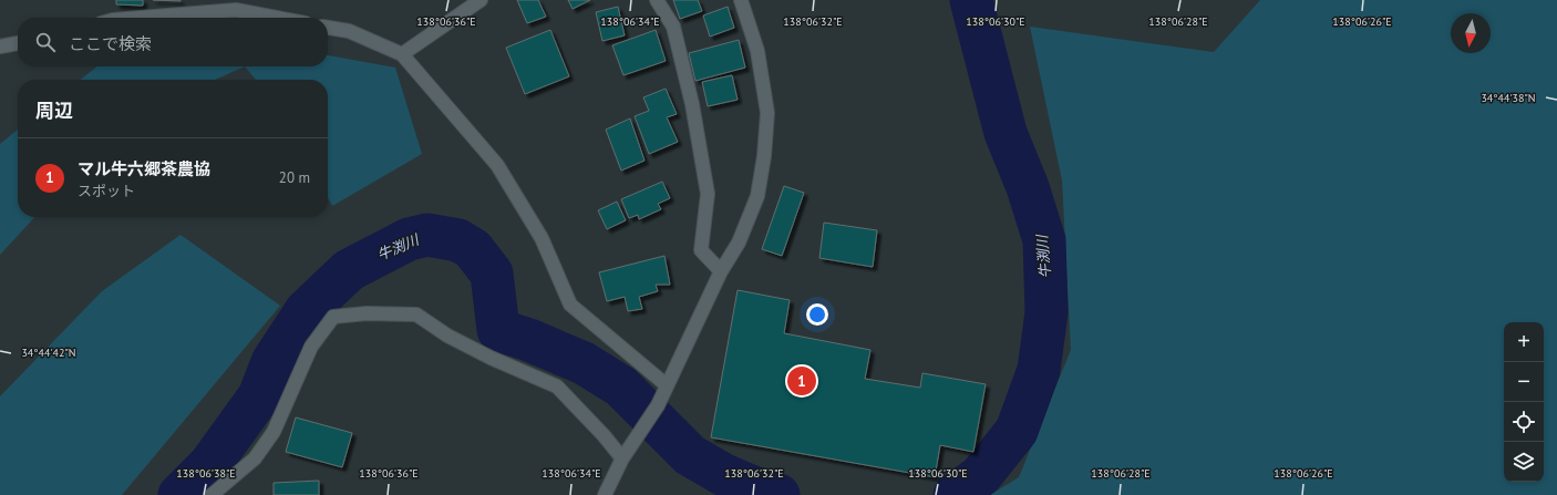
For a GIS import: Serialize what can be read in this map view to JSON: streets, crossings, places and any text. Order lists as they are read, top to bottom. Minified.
{"water":["牛渕川"],"north":"bottom","page":{"search":"ここで検索","heading":"周辺","list":[{"mark":"1","name":"マル牛六郷茶農協","note":"スポット","value":"20 m"}],"map_buttons":["+","−"],"pins":"1"},"coordinates":["138°06'36\"E","138°06'34\"E","138°06'32\"E","138°06'30\"E","138°06'28\"E","138°06'26\"E","34°44'38\"N","34°44'42\"N","138°06'38\"E"]}
